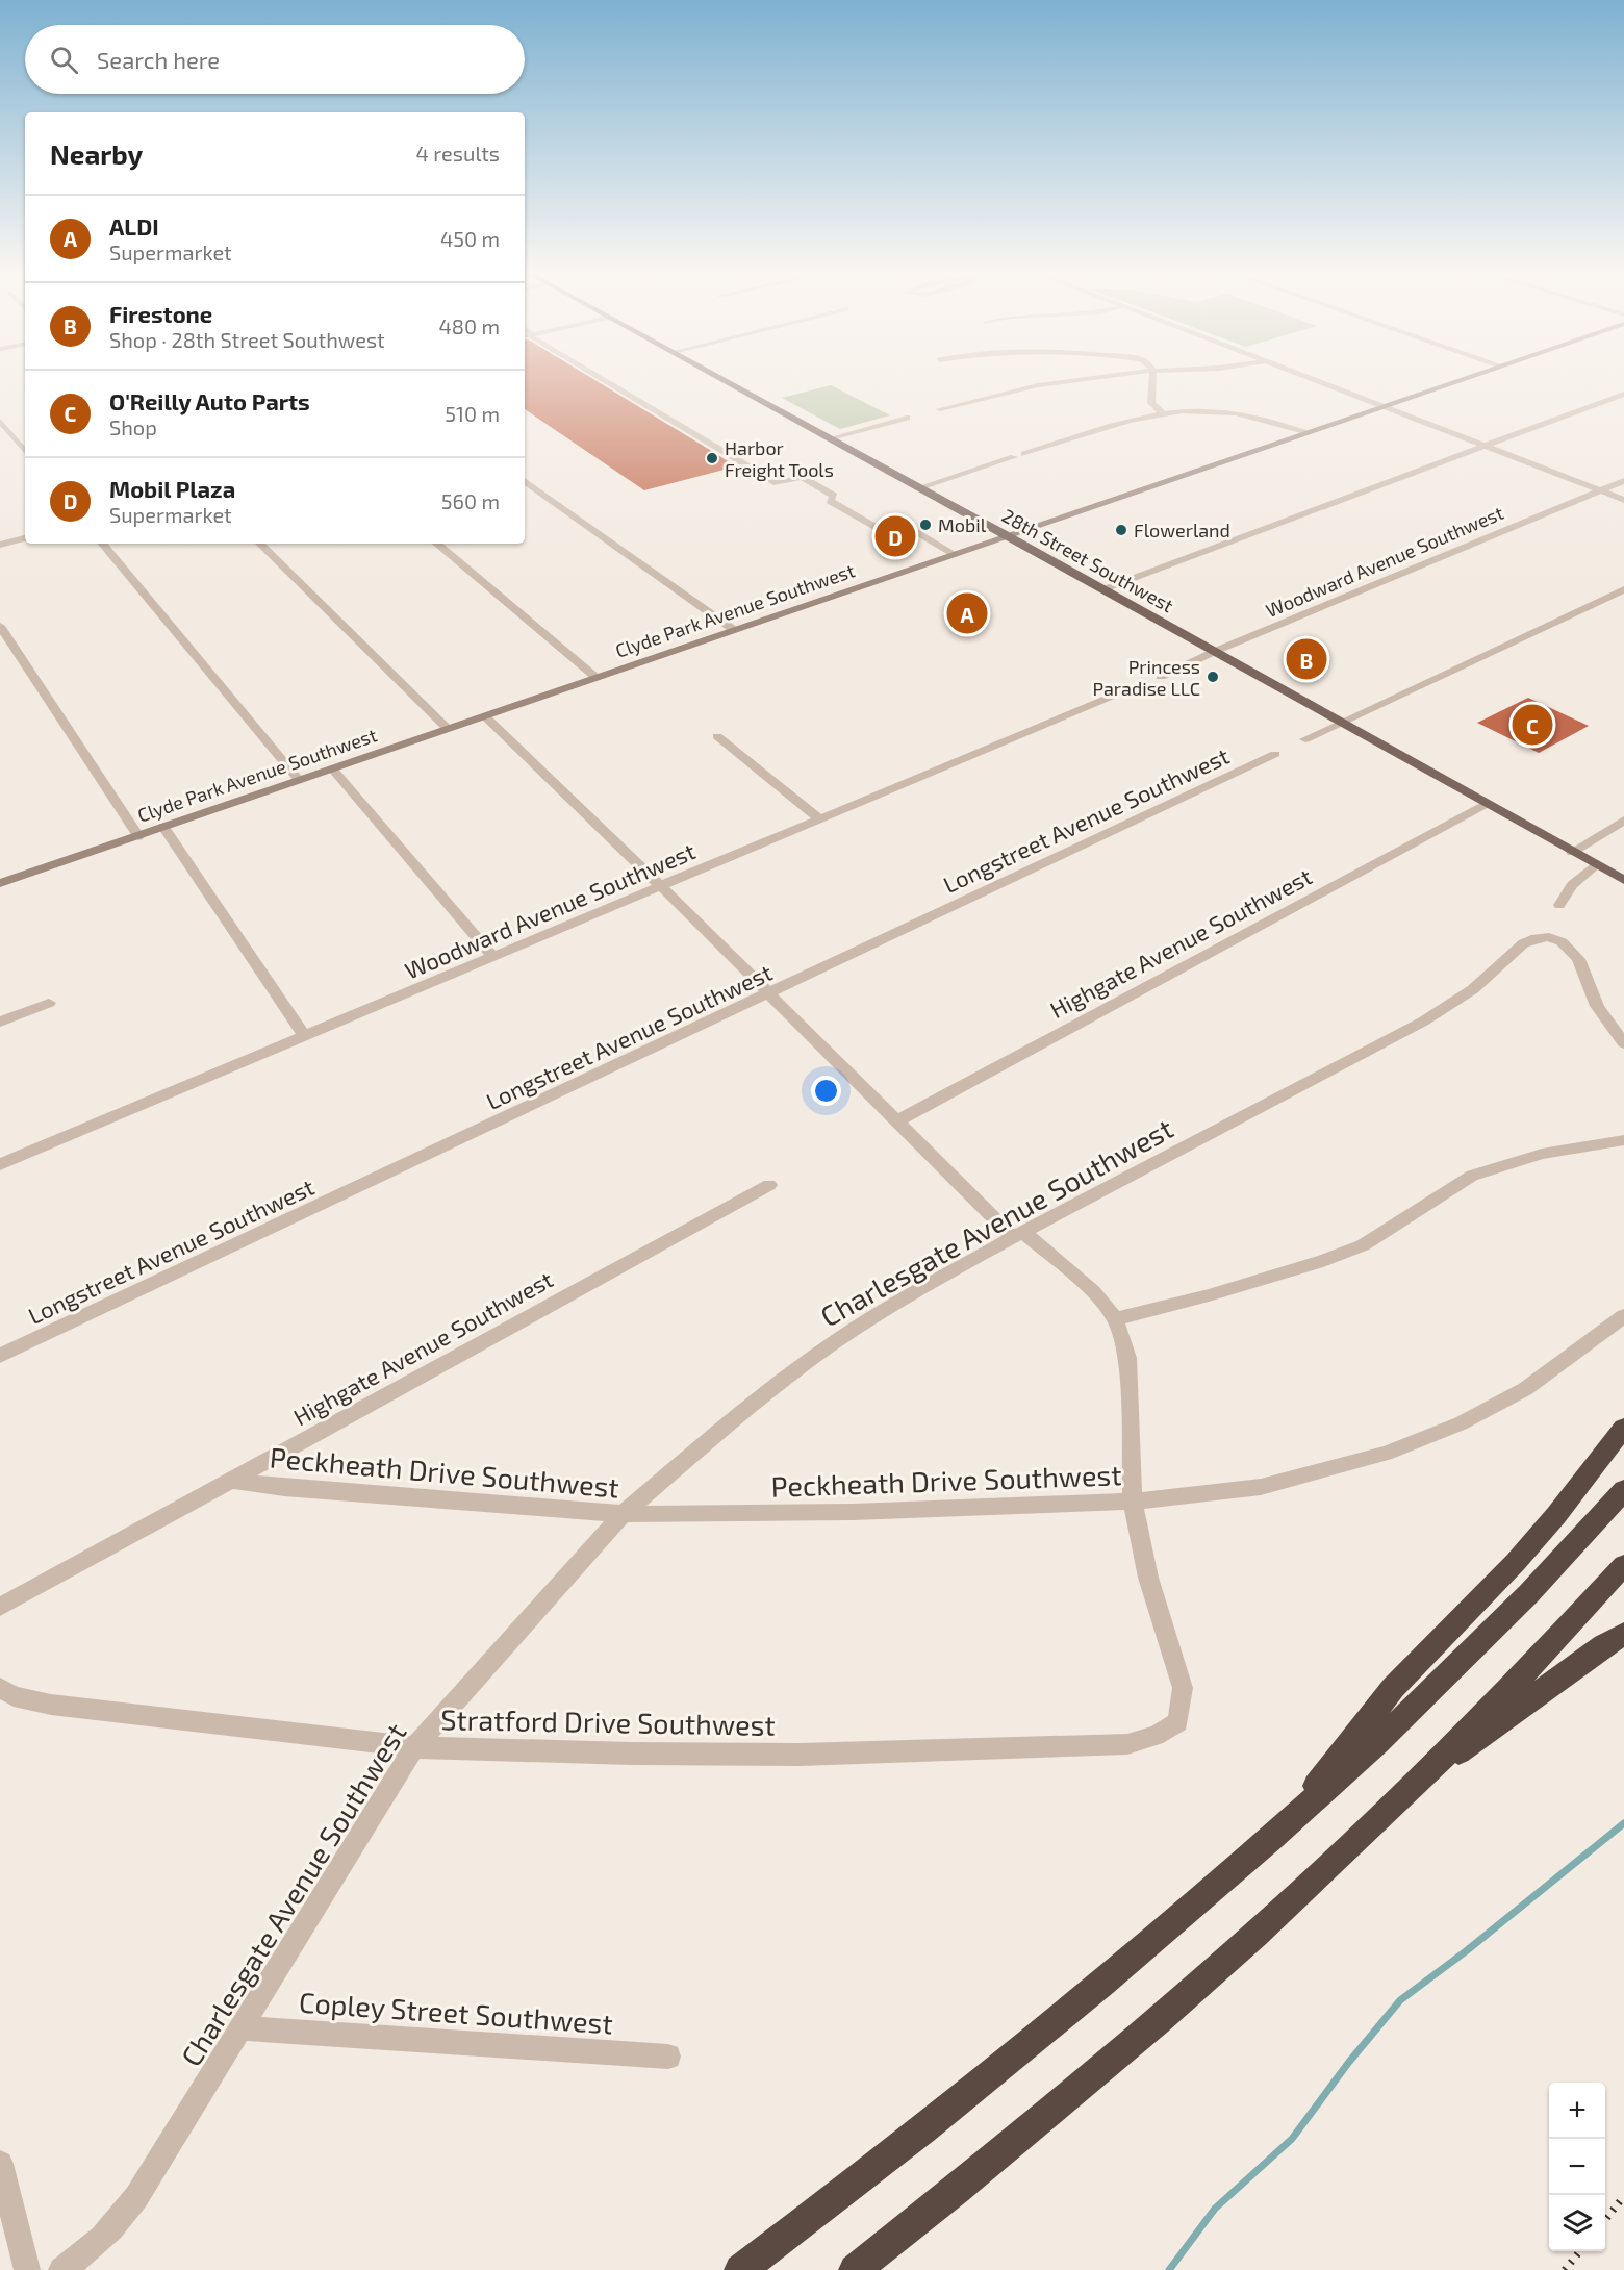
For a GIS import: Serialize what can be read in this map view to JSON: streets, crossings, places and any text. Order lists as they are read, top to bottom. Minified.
{"streets":{"main road":["28th Street Southwest","Clyde Park Avenue Southwest"],"street":["Woodward Avenue Southwest","Longstreet Avenue Southwest","Highgate Avenue Southwest","Charlesgate Avenue Southwest","Peckheath Drive Southwest","Stratford Drive Southwest","Copley Street Southwest"]},"crossings":[["28th Street Southwest","Woodward Avenue Southwest"],["28th Street Southwest","Clyde Park Avenue Southwest"],["28th Street Southwest","Highgate Avenue Southwest"],["Highgate Avenue Southwest","Peckheath Drive Southwest"],["Charlesgate Avenue Southwest","Peckheath Drive Southwest"],["Charlesgate Avenue Southwest","Stratford Drive Southwest"],["Charlesgate Avenue Southwest","Copley Street Southwest"],["Peckheath Drive Southwest","Stratford Drive Southwest"]],"places":["Harbor Freight Tools","Mobil","Flowerland","Princess Paradise LLC"],"page":{"search":"Search here","heading":["Nearby","4 results"],"list":[{"mark":"A","name":"ALDI","note":"Supermarket","value":"450 m"},{"mark":"B","name":"Firestone","note":"Shop · 28th Street Southwest","value":"480 m"},{"mark":"C","name":"O'Reilly Auto Parts","note":"Shop","value":"510 m"},{"mark":"D","name":"Mobil Plaza","note":"Supermarket","value":"560 m"}],"pins":["D","A","B","C"],"map_buttons":["+","−"]}}
